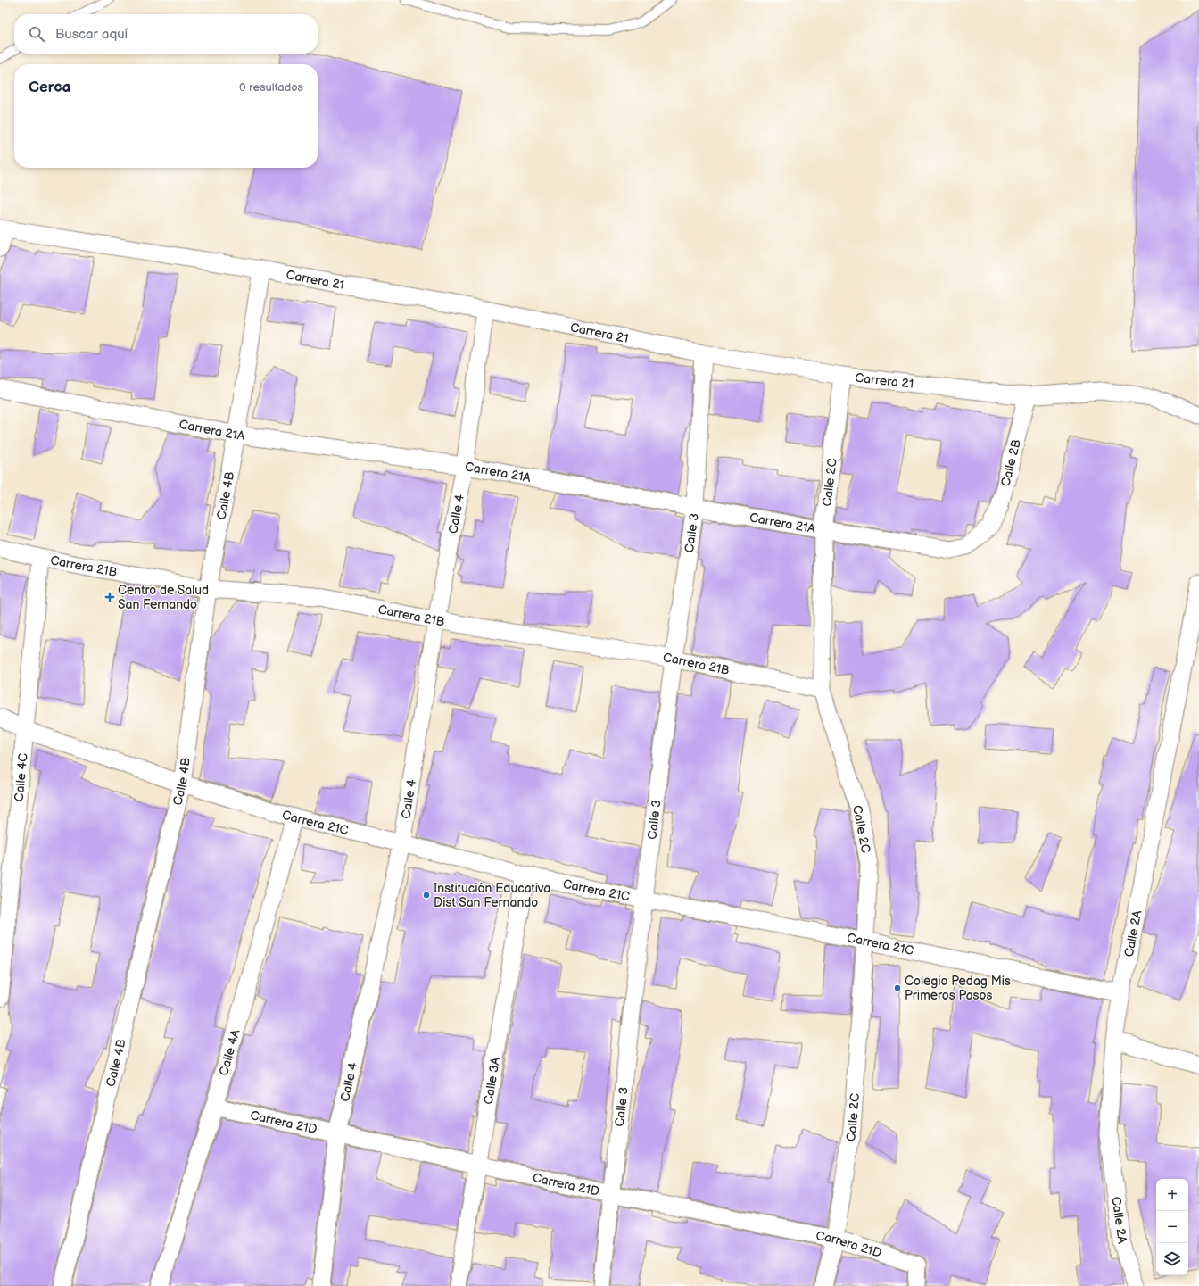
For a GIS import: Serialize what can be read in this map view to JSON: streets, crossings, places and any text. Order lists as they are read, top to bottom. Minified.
{"streets":{"street":["Carrera 21","Carrera 21A","Calle 2B","Calle 2C","Calle 4B","Calle 4","Calle 3","Carrera 21B","Calle 4C","Carrera 21C","Calle 2A","Calle 4A","Calle 3A","Carrera 21D"]},"crossings":[["Carrera 21","Calle 2B"],["Carrera 21","Calle 2C"],["Carrera 21","Calle 4B"],["Carrera 21","Calle 4"],["Carrera 21","Calle 3"],["Carrera 21A","Calle 2B"],["Carrera 21A","Calle 2C"],["Carrera 21A","Calle 4B"],["Carrera 21A","Calle 4"],["Carrera 21A","Calle 3"],["Calle 2C","Carrera 21B"],["Calle 2C","Carrera 21C"],["Calle 2C","Carrera 21D"],["Calle 4B","Carrera 21B"],["Calle 4B","Carrera 21C"],["Calle 4","Carrera 21B"],["Calle 4","Carrera 21C"],["Calle 4","Carrera 21D"],["Calle 3","Carrera 21B"],["Calle 3","Carrera 21C"],["Calle 3","Carrera 21D"],["Carrera 21B","Calle 4C"],["Calle 4C","Carrera 21C"],["Carrera 21C","Calle 2A"],["Carrera 21C","Calle 4A"],["Carrera 21C","Calle 3A"],["Calle 4A","Carrera 21D"],["Calle 3A","Carrera 21D"]],"places":{"health":["Centro de Salud San Fernando"],"other":["Institución Educativa Dist San Fernando","Colegio Pedag Mis Primeros Pasos"]},"page":{"search":"Buscar aquí","heading":["Cerca","0 resultados"],"map_buttons":["+","−"]}}
